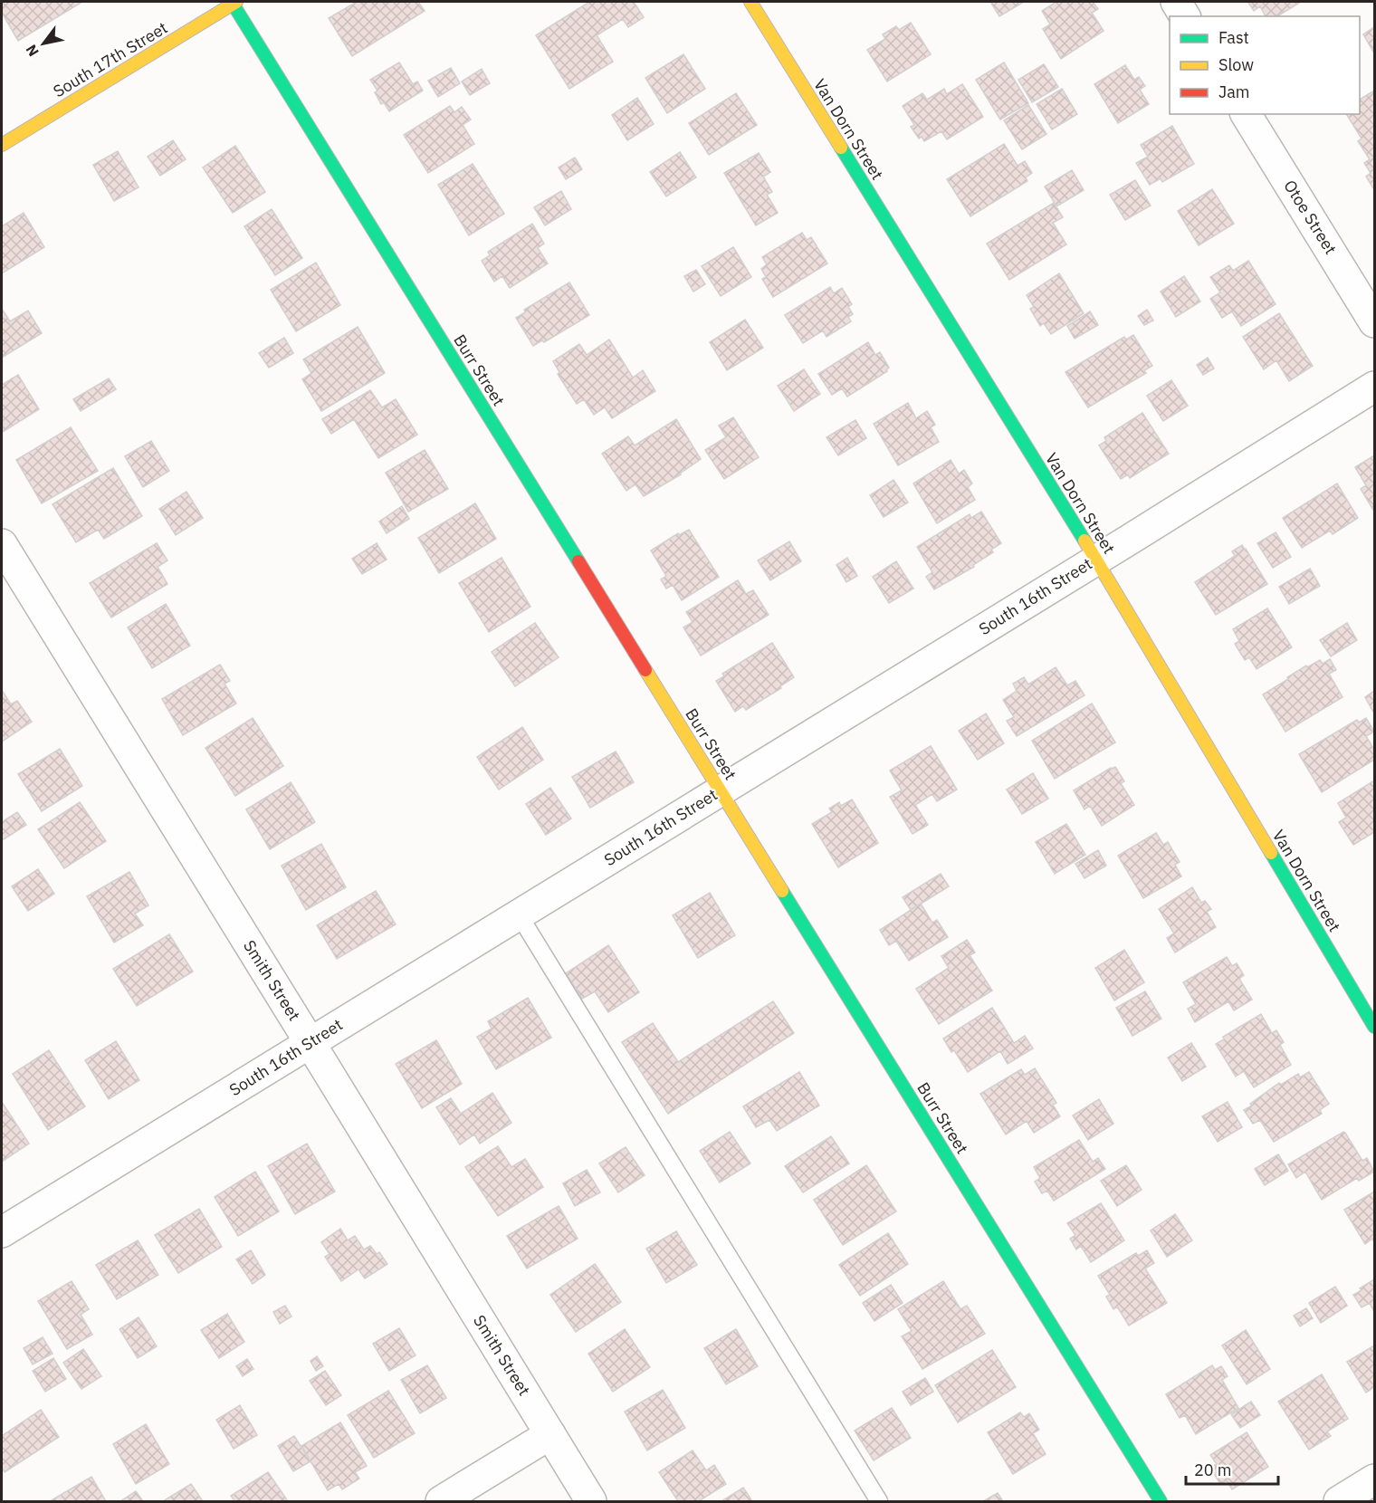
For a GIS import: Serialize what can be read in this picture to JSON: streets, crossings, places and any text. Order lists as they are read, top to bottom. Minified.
{"streets":{"street":["South 17th Street","Van Dorn Street","Otoe Street","Burr Street","South 16th Street","Smith Street"]},"crossings":[["South 17th Street","Burr Street"],["Van Dorn Street","South 16th Street"],["Burr Street","South 16th Street"],["South 16th Street","Smith Street"]],"legend":["Fast","Slow","Jam"],"scale_bar":"20 m","north":"bottom left"}
